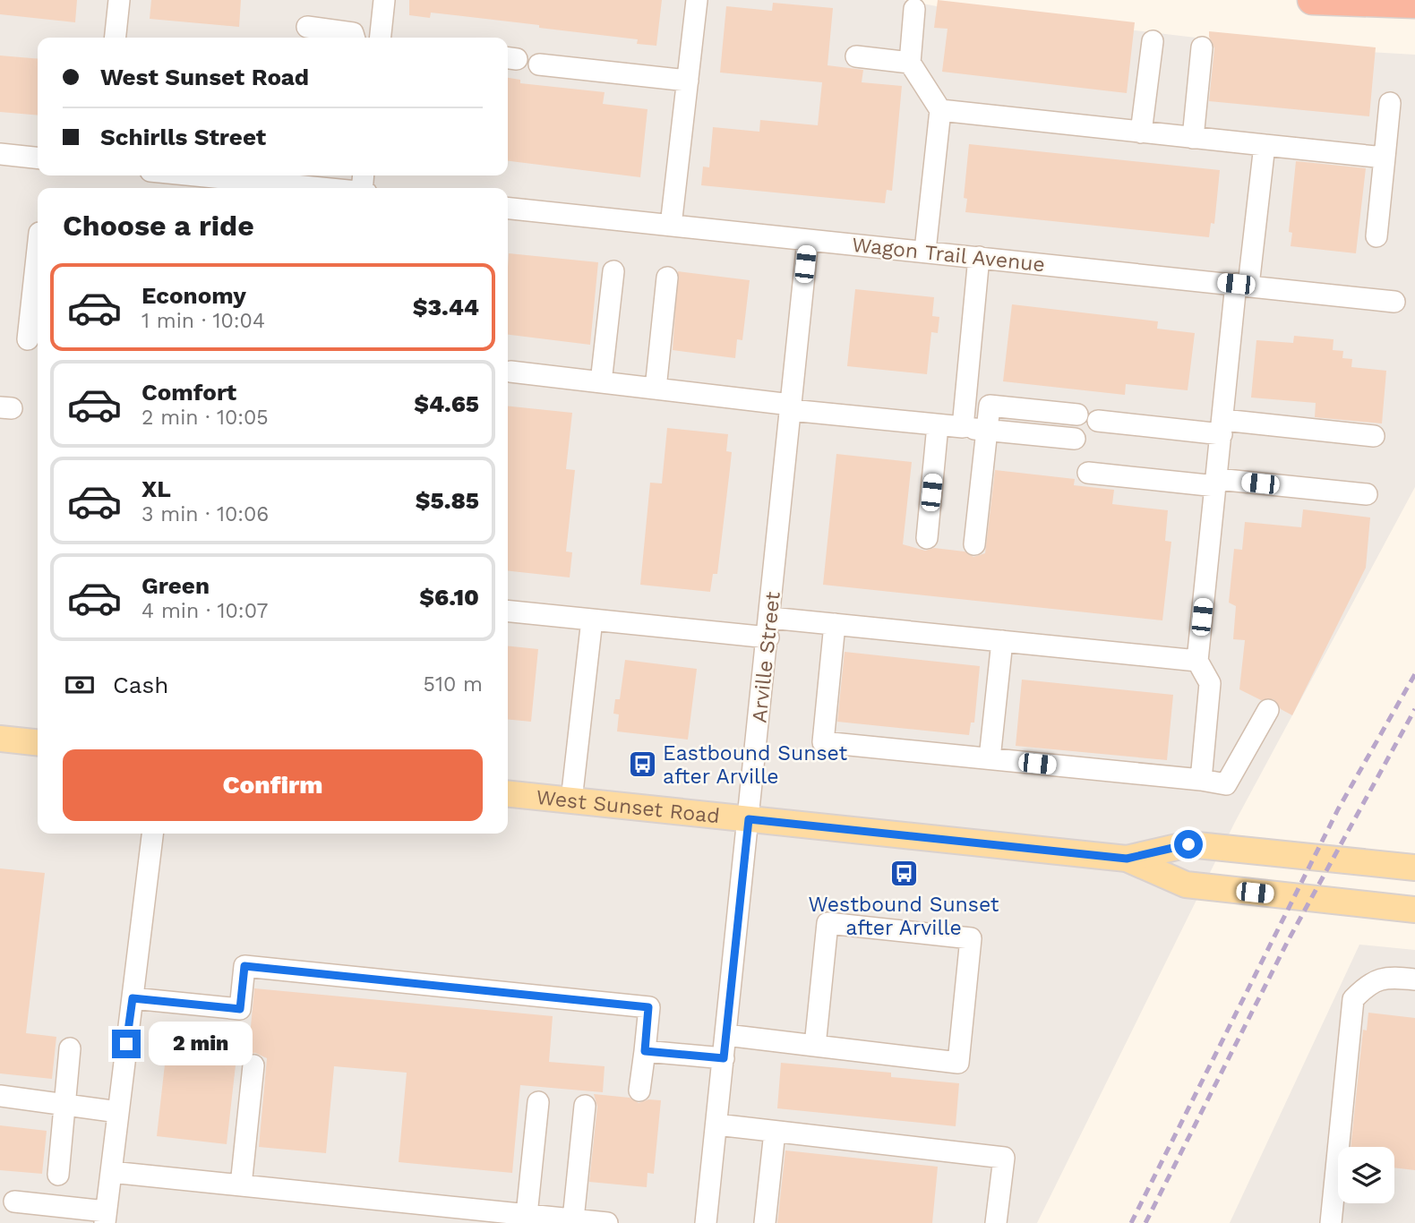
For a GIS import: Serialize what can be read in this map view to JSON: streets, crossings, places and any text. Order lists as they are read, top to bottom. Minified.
{"streets":{"main road":["West Sunset Road"],"street":["Wagon Trail Avenue","Arville Street"]},"crossings":[["Wagon Trail Avenue","Arville Street"],["Arville Street","West Sunset Road"]],"places":{"bus stop":["Eastbound Sunset after Arville","Westbound Sunset after Arville"]},"page":{"banner":["West Sunset Road","Schirlls Street"],"heading":"Choose a ride","list":[{"name":"Economy","note":"1 min · 10:04","value":"$3.44"},{"name":"Comfort","note":"2 min · 10:05","value":"$4.65"},{"name":"XL","note":"3 min · 10:06","value":"$5.85"},{"name":"Green","note":"4 min · 10:07","value":"$6.10"}],"pay":["Cash","510 m"],"buttons":"Confirm","bubble":"2 min"}}
